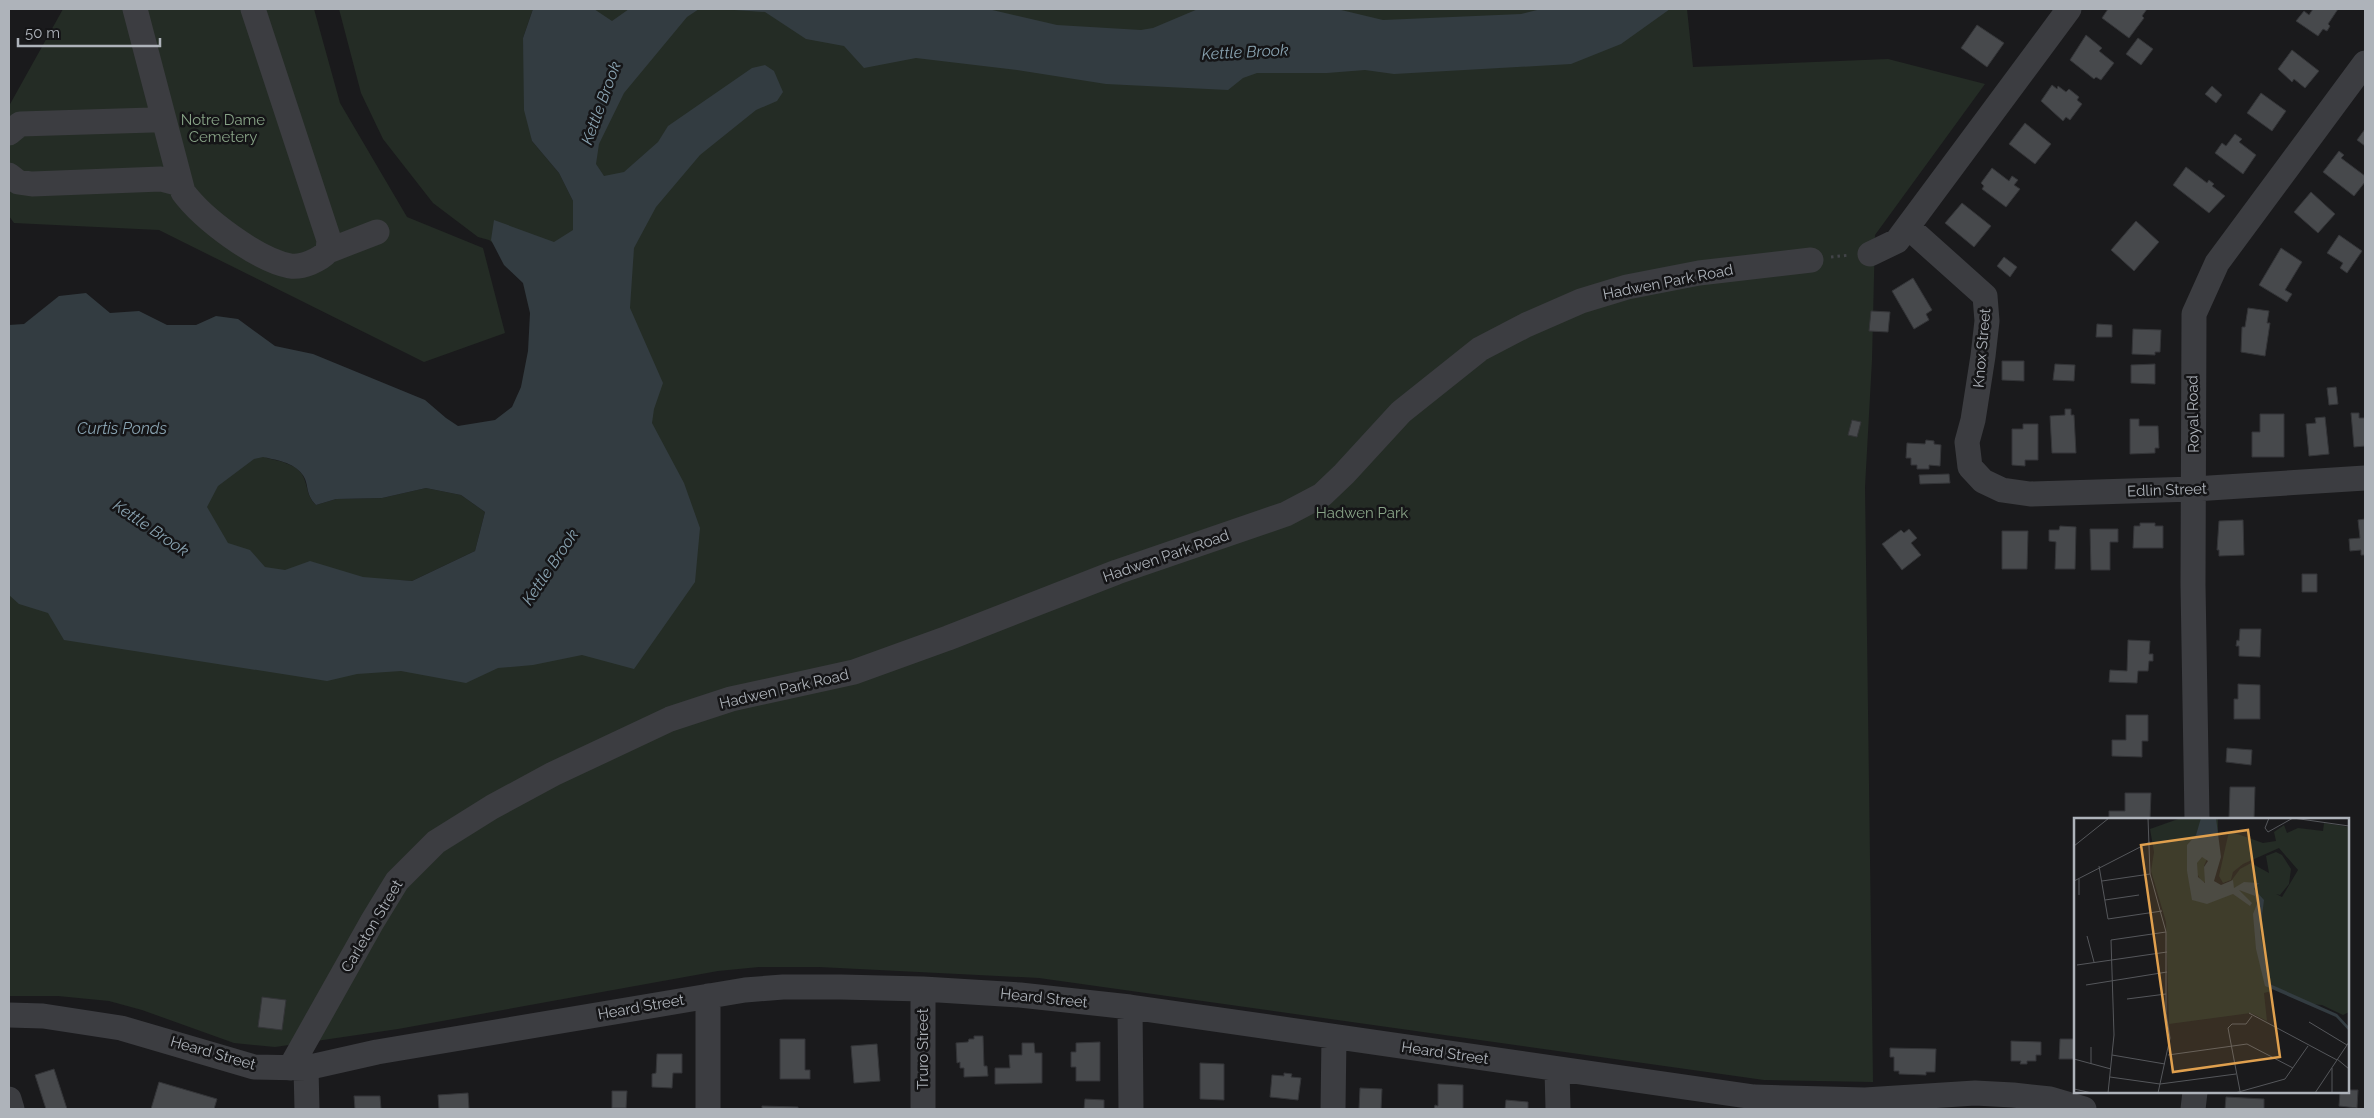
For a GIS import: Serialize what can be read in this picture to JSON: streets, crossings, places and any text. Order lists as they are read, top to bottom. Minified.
{"streets":{"street":["Hadwen Park Road","Knox Street","Royal Road","Edlin Street","Carleton Street","Heard Street","Truro Street"]},"crossings":[["Hadwen Park Road","Carleton Street"],["Knox Street","Edlin Street"],["Royal Road","Edlin Street"],["Carleton Street","Heard Street"],["Heard Street","Truro Street"]],"water":["Kettle Brook","Curtis Ponds"],"parks":["Notre Dame Cemetery","Hadwen Park"],"scale_bar":"50 m"}
